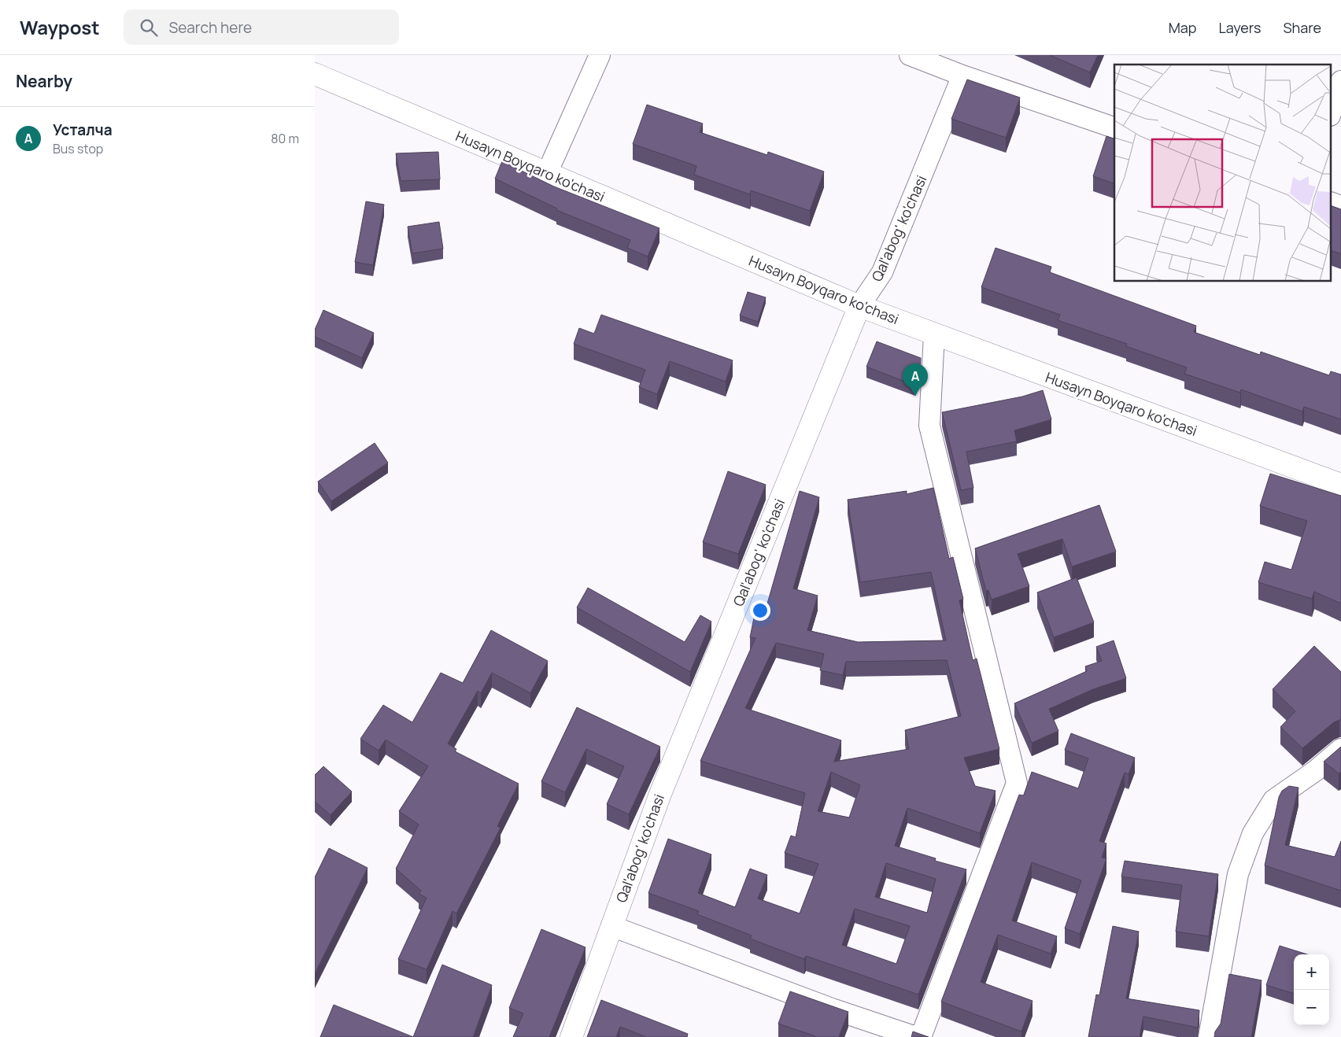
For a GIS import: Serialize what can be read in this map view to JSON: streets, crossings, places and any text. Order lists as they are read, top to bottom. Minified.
{"streets":{"main road":["Husayn Boyqaro ko'chasi","Qal'abog' ko'chasi"]},"crossings":[["Husayn Boyqaro ko'chasi","Qal'abog' ko'chasi"]],"page":{"header":"Waypost","search":"Search here","nav":["Map","Layers","Share"],"heading":"Nearby","list":[{"mark":"A","name":"Усталча","note":"Bus stop","value":"80 m"}],"pins":"A","map_buttons":["+","−"]}}
